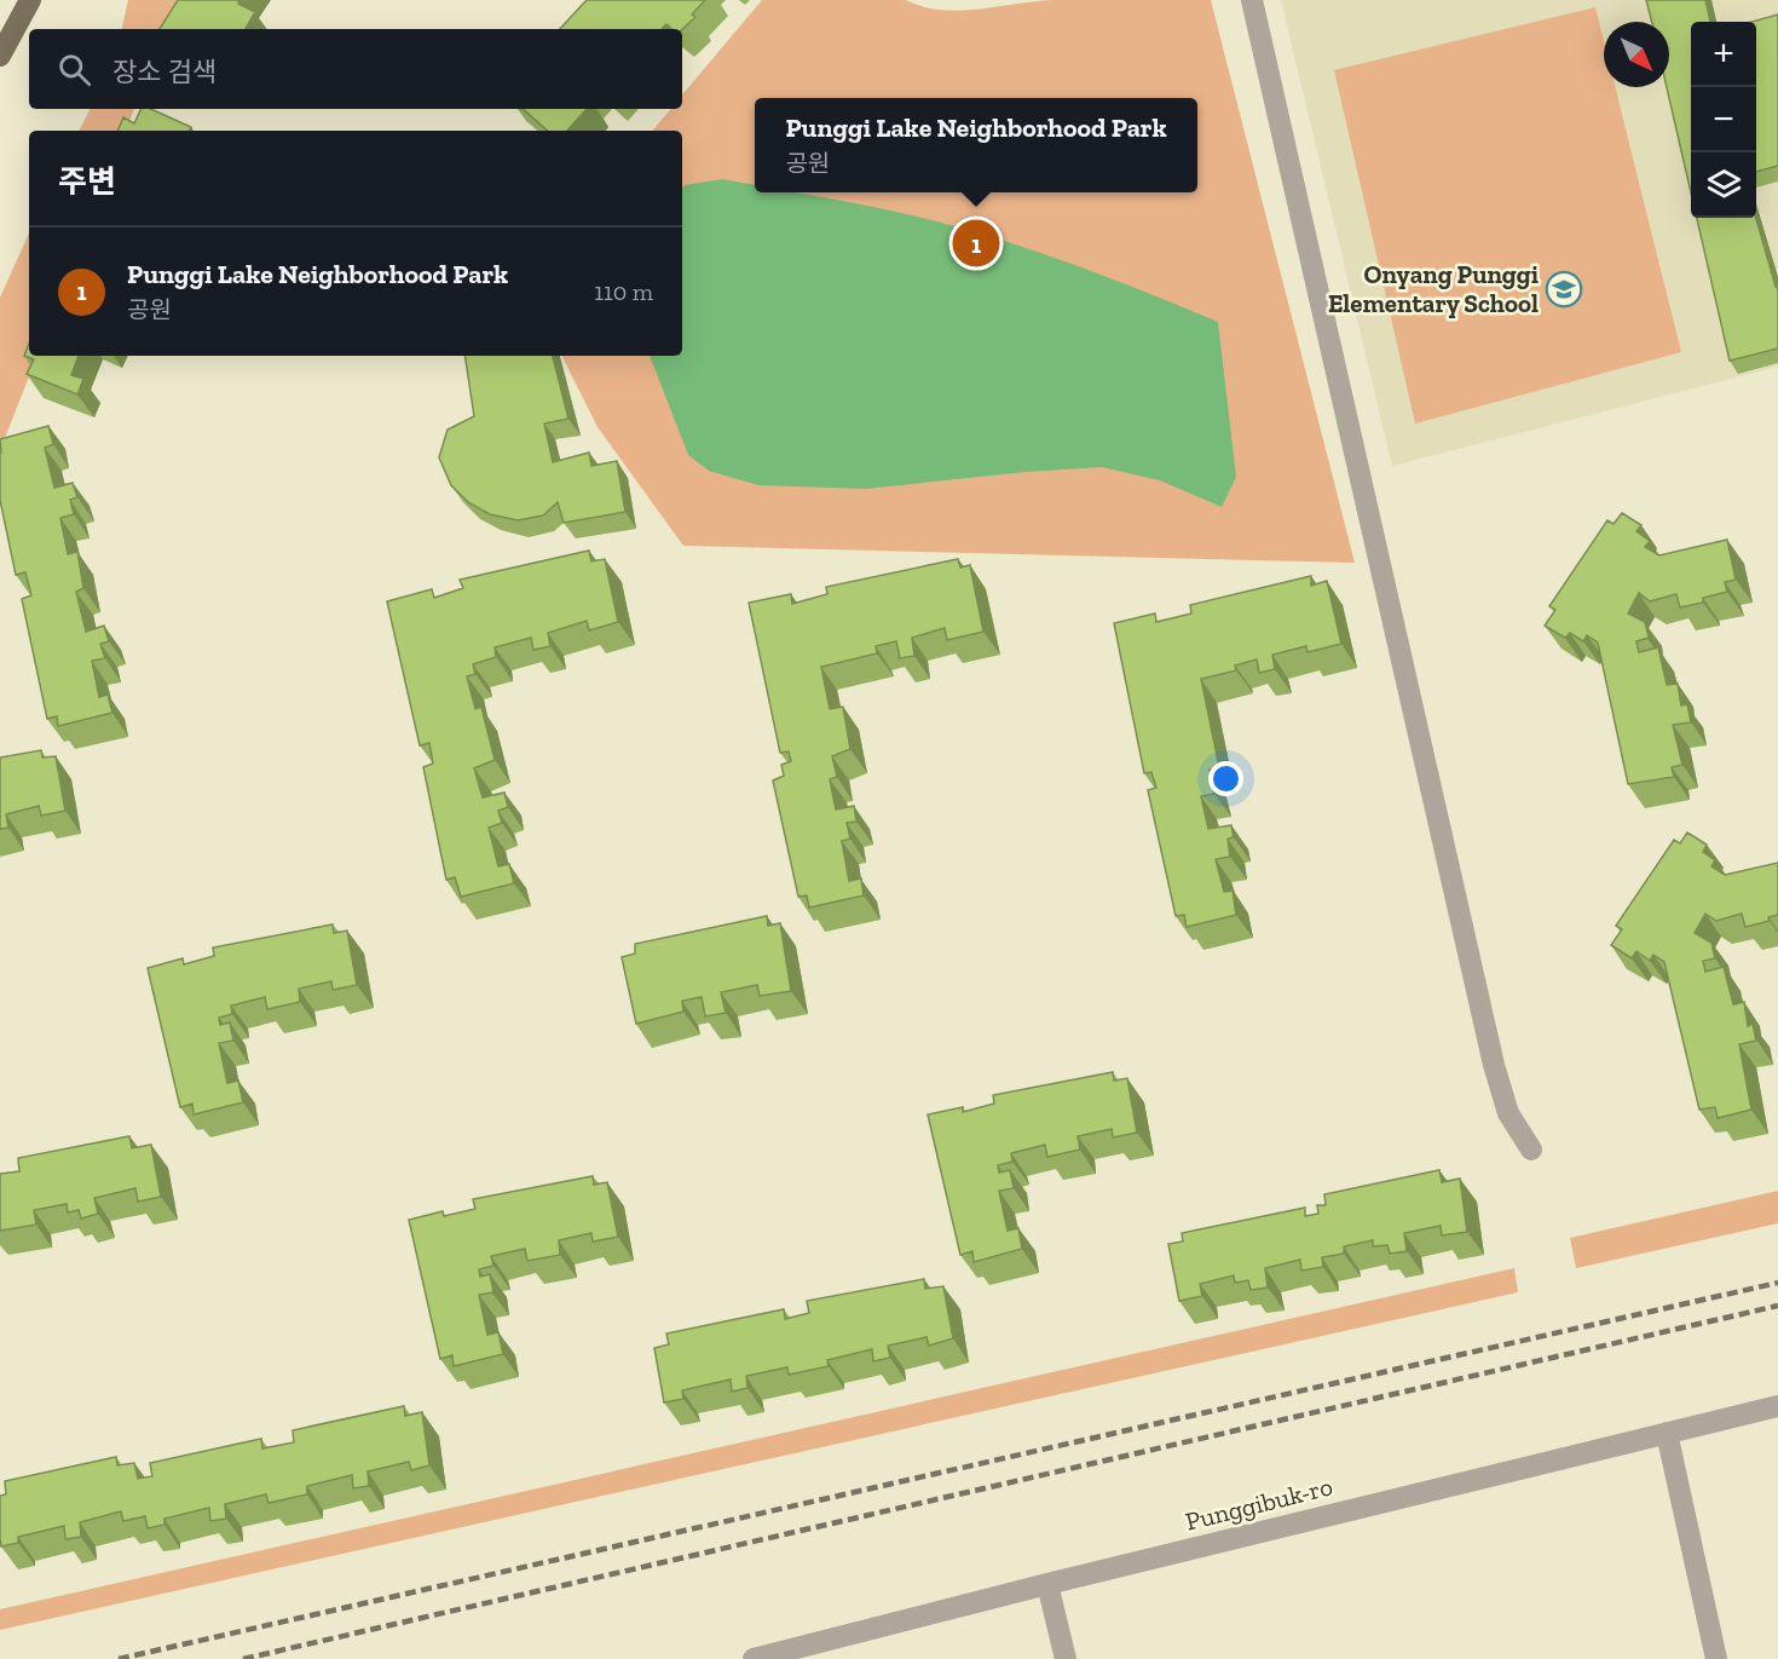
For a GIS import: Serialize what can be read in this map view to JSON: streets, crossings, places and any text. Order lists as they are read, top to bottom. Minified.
{"streets":{"street":["Punggibuk-ro"]},"places":{"school or university":["Onyang Punggi Elementary School"]},"north":"bottom right","page":{"map_buttons":["+","−"],"search":"장소 검색","popup":["Punggi Lake Neighborhood Park","공원"],"heading":"주변","pins":"1","list":[{"mark":"1","name":"Punggi Lake Neighborhood Park","note":"공원","value":"110 m"}]}}
